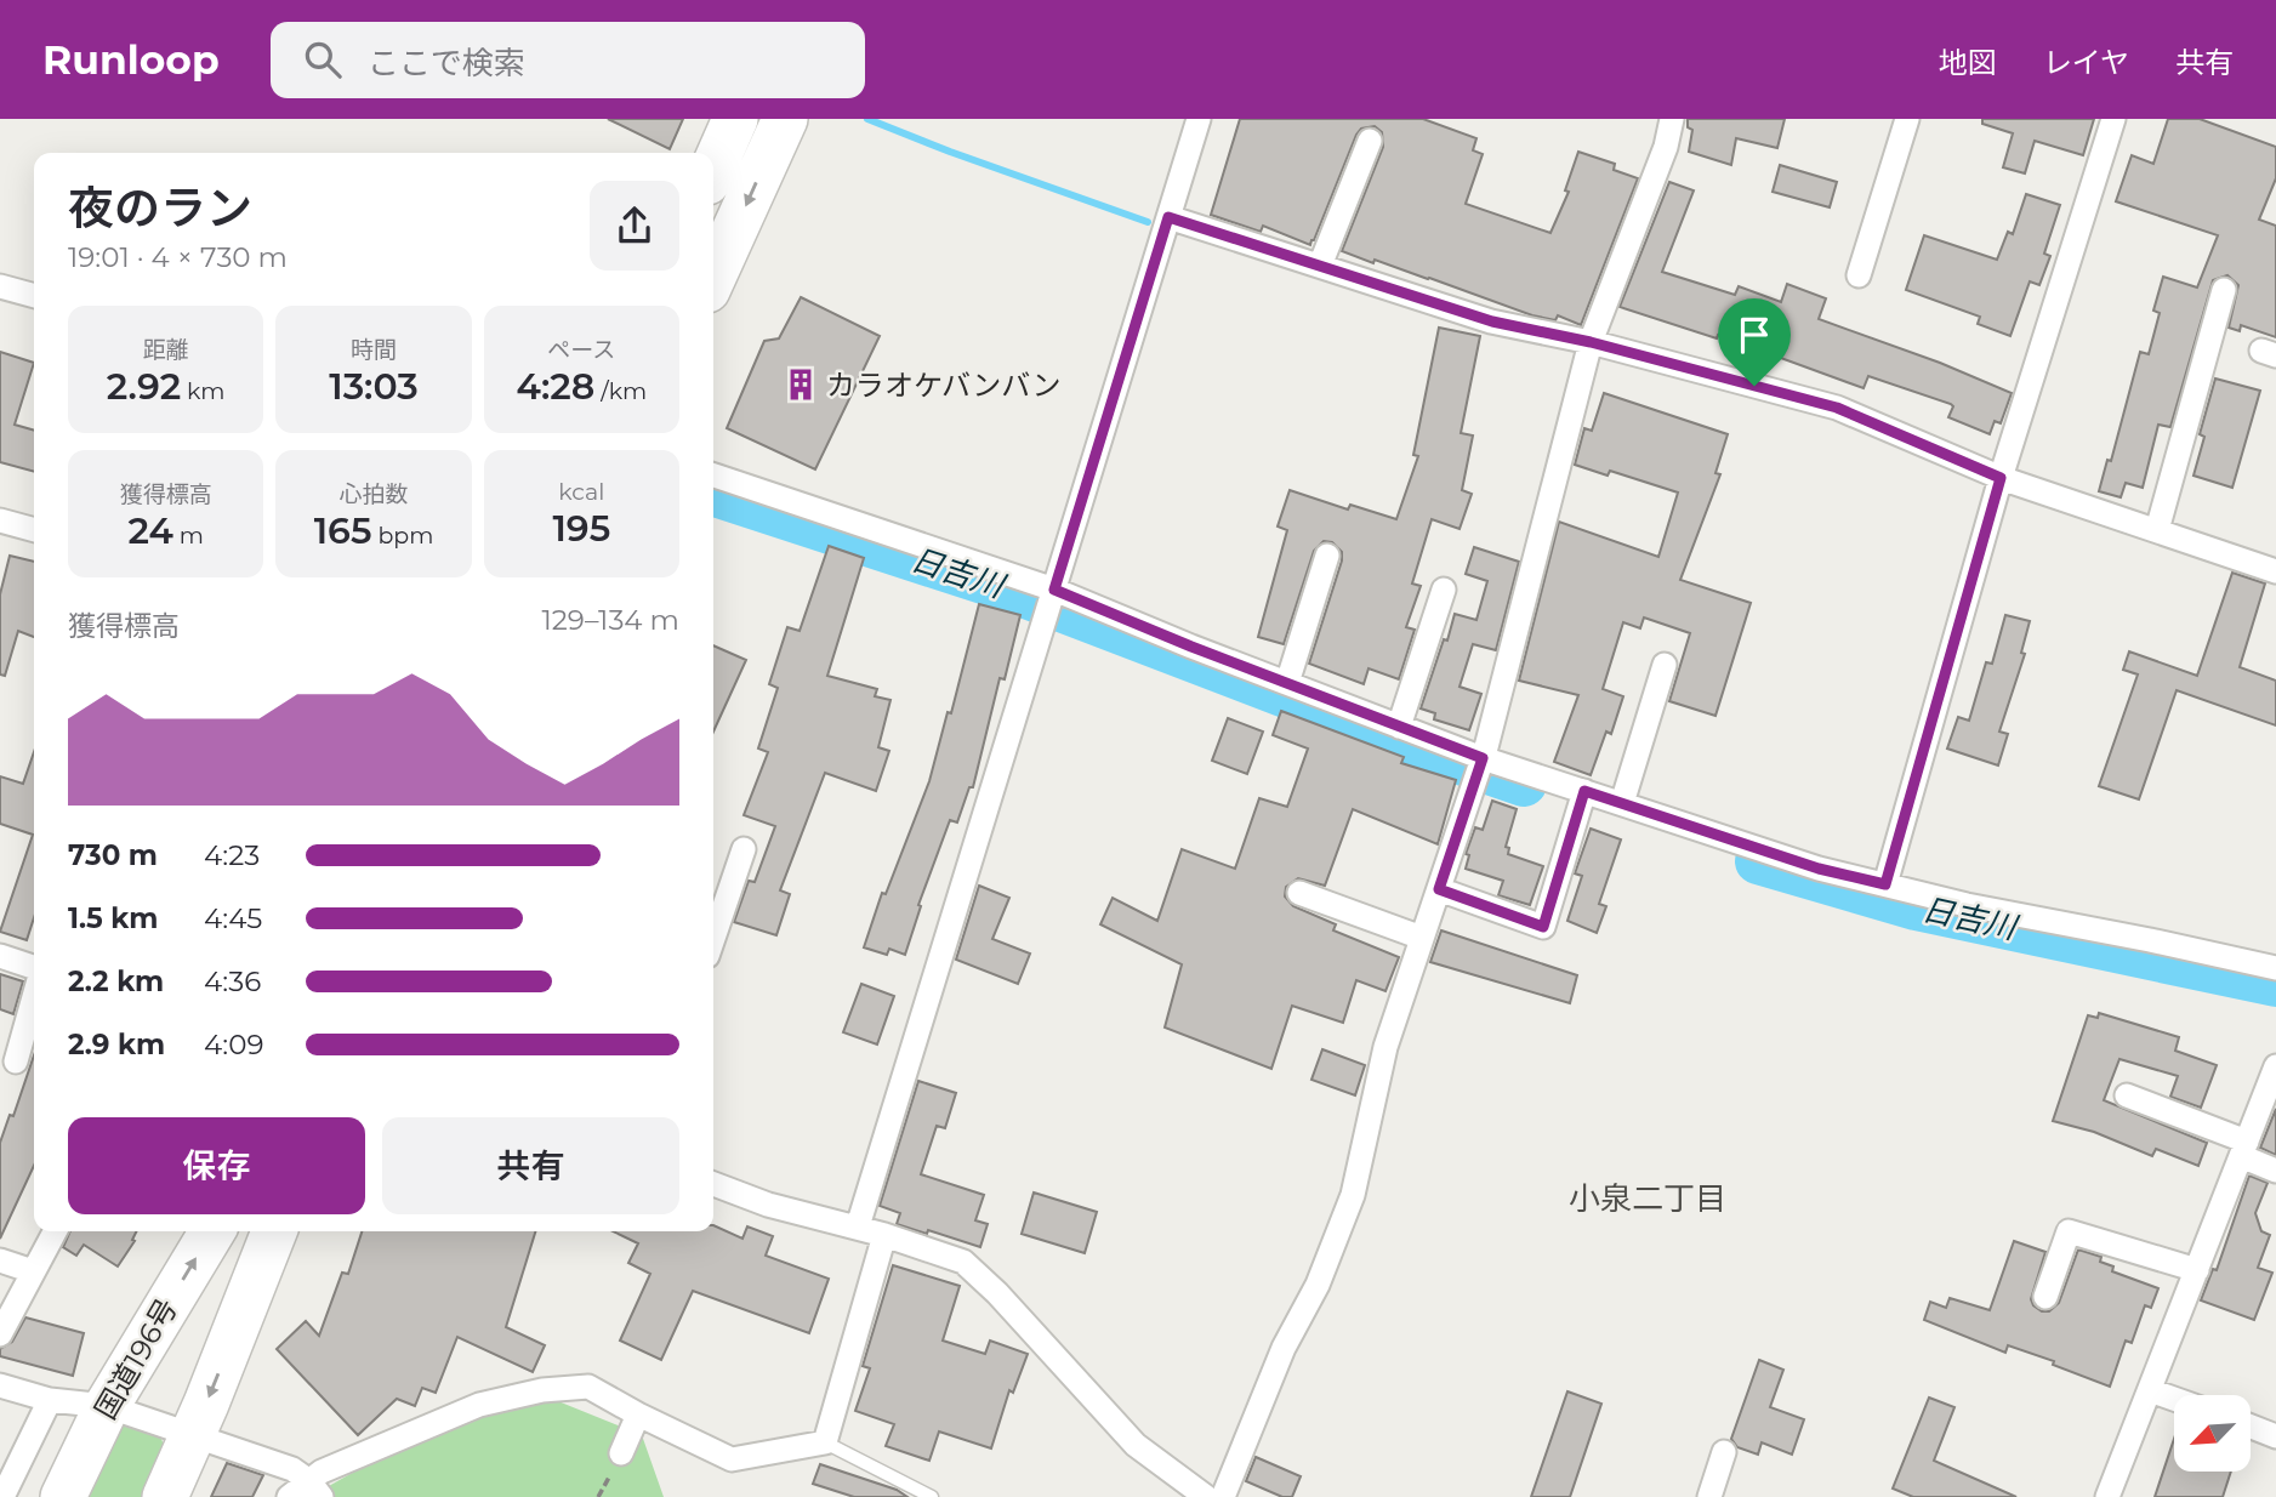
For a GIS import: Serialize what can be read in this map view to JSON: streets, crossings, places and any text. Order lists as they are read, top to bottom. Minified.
{"streets":{"highway":["国道196号"]},"districts":["小泉二丁目"],"water":["日吉川"],"places":{"building":["カラオケバンバン"]},"north":"bottom left","page":{"header":"Runloop","search":"ここで検索","nav":["地図","レイヤ","共有"],"heading":["夜のラン","19:01 · 4 × 730 m"],"stats":[["距離","2.92 km"],["時間","13:03"],["ペース","4:28 /km"],["獲得標高","24 m"],["心拍数","165 bpm"],["kcal","195"]],"chart":["獲得標高","129–134 m"],"list":[{"name":"730 m","note":"4:23"},{"name":"1.5 km","note":"4:45"},{"name":"2.2 km","note":"4:36"},{"name":"2.9 km","note":"4:09"}],"buttons":["保存","共有"]}}
